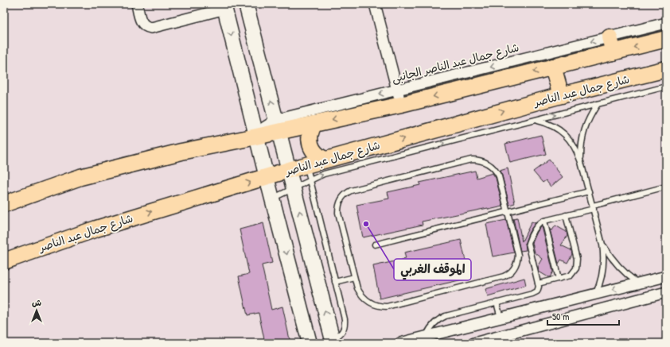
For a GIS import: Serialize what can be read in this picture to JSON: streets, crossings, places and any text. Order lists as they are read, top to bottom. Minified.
{"streets":{"main road":["شارع جمال عبد الناصر"],"street":["شارع جمال عبد الناصر الجانبى"]},"one_way":["شارع جمال عبد الناصر الجانبى"],"places":["الموقف الغربي"],"scale_bar":"50 m","north":"top"}
